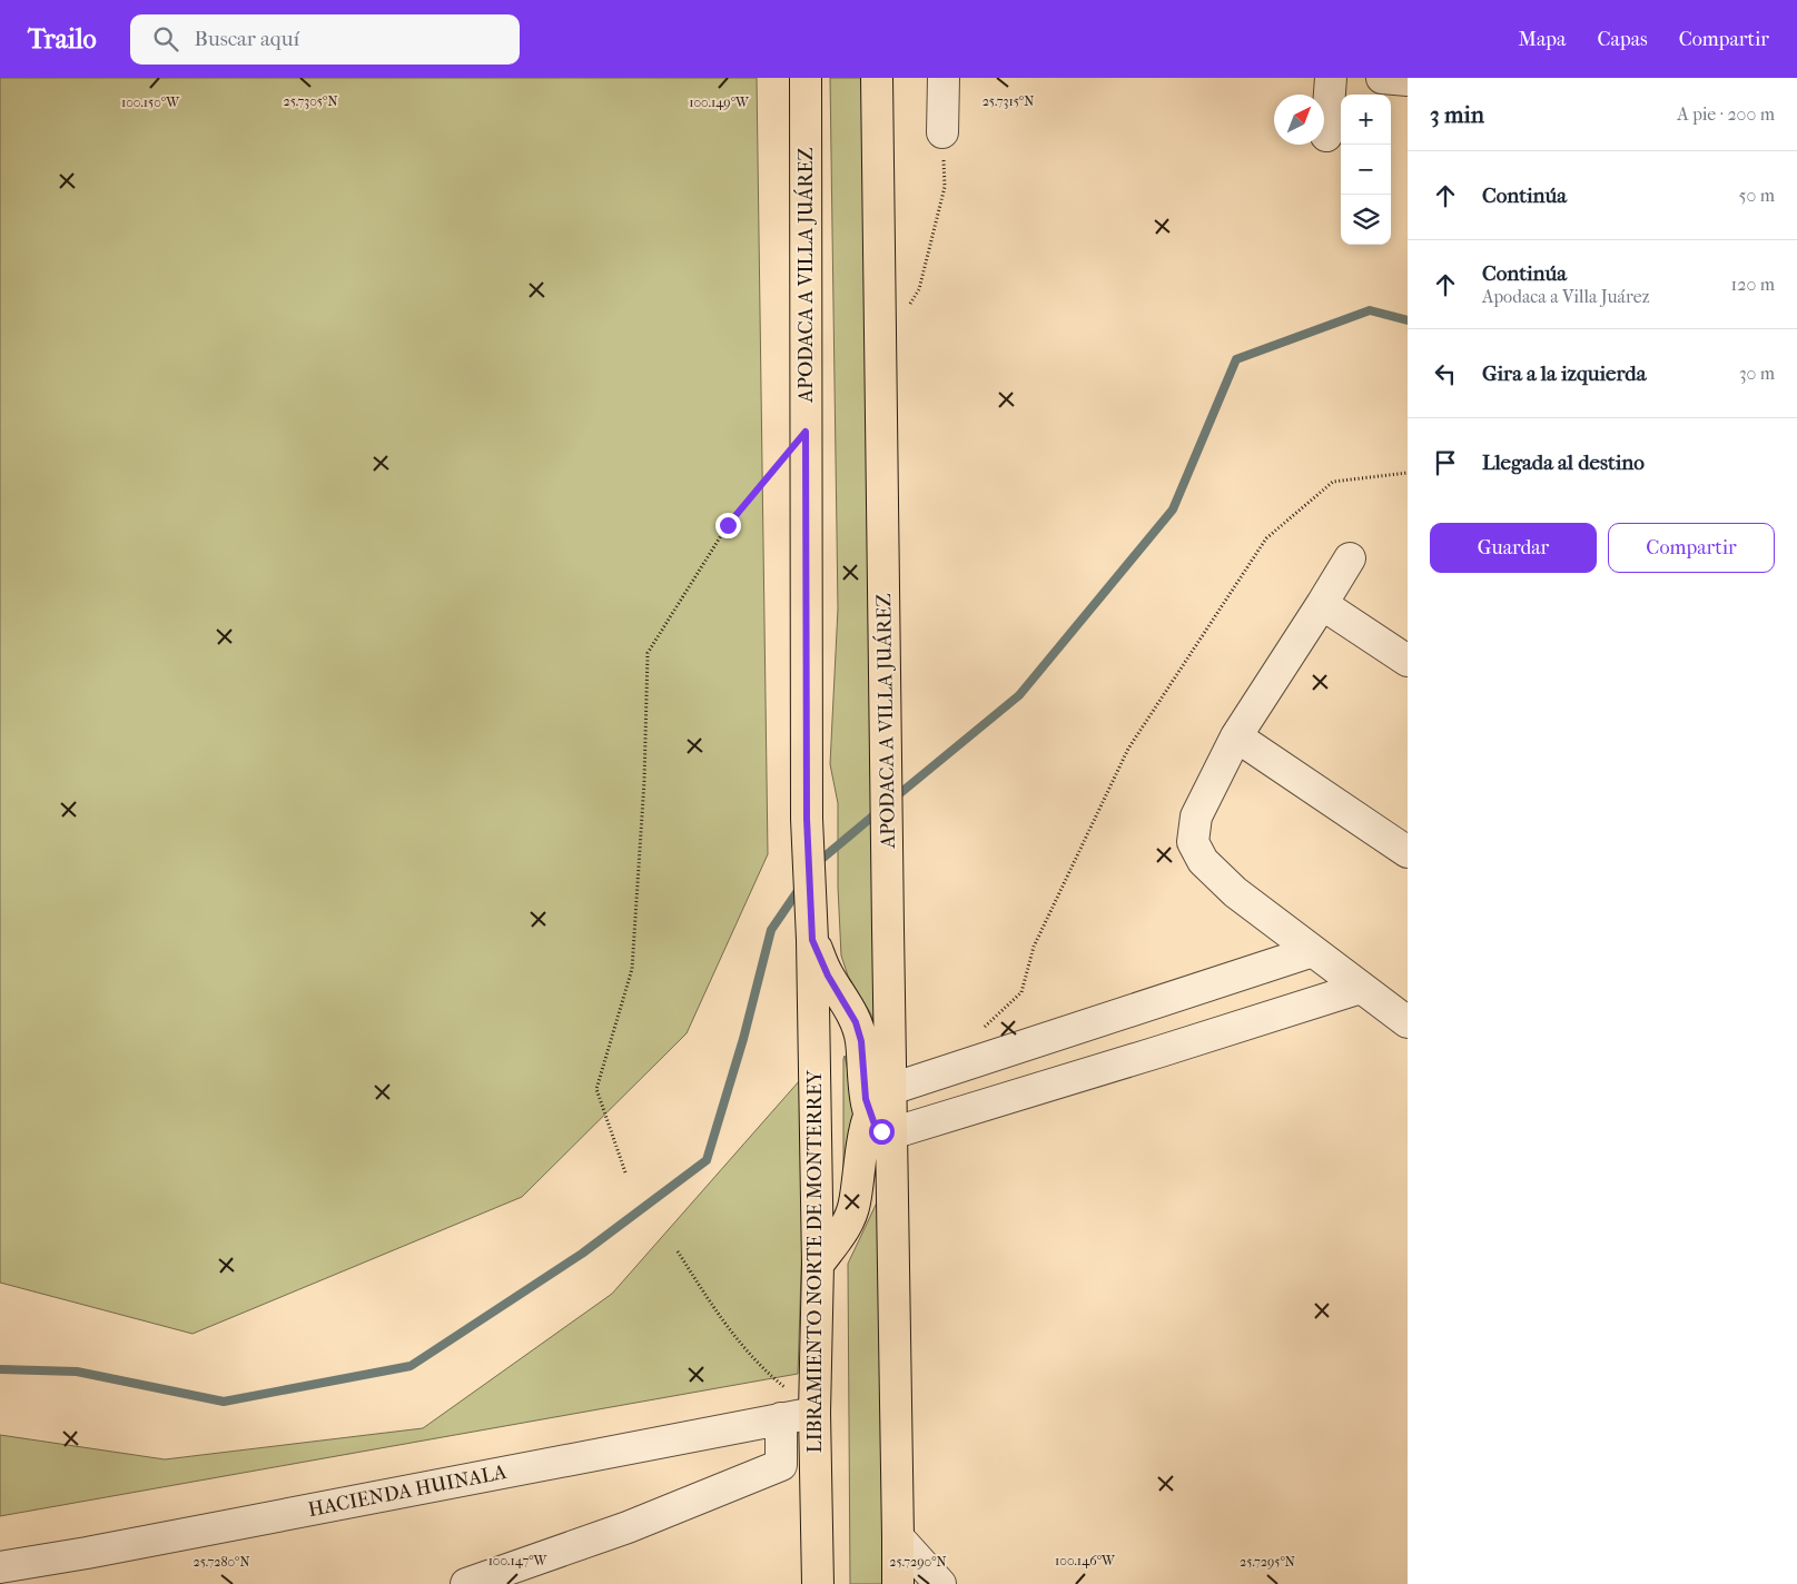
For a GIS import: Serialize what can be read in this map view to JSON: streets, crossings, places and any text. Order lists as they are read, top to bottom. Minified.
{"streets":{"main road":["APODACA A VILLA JUÁREZ","LIBRAMIENTO NORTE DE MONTERREY"],"street":["HACIENDA HUINALA"]},"crossings":[["APODACA A VILLA JUÁREZ","LIBRAMIENTO NORTE DE MONTERREY"],["LIBRAMIENTO NORTE DE MONTERREY","HACIENDA HUINALA"]],"north":"top right","page":{"header":"Trailo","search":"Buscar aquí","nav":["Mapa","Capas","Compartir"],"heading":["3 min","A pie · 200 m"],"map_buttons":["+","−"],"list":[["Continúa","50 m"],["Continúa","Apodaca a Villa Juárez","120 m"],["Gira a la izquierda","30 m"],"Llegada al destino"],"buttons":["Guardar","Compartir"]},"coordinates":["25.7305°N","25.7315°N","100.150°W","100.149°W","100.147°W","100.146°W","25.7280°N","25.7290°N","25.7295°N"]}
